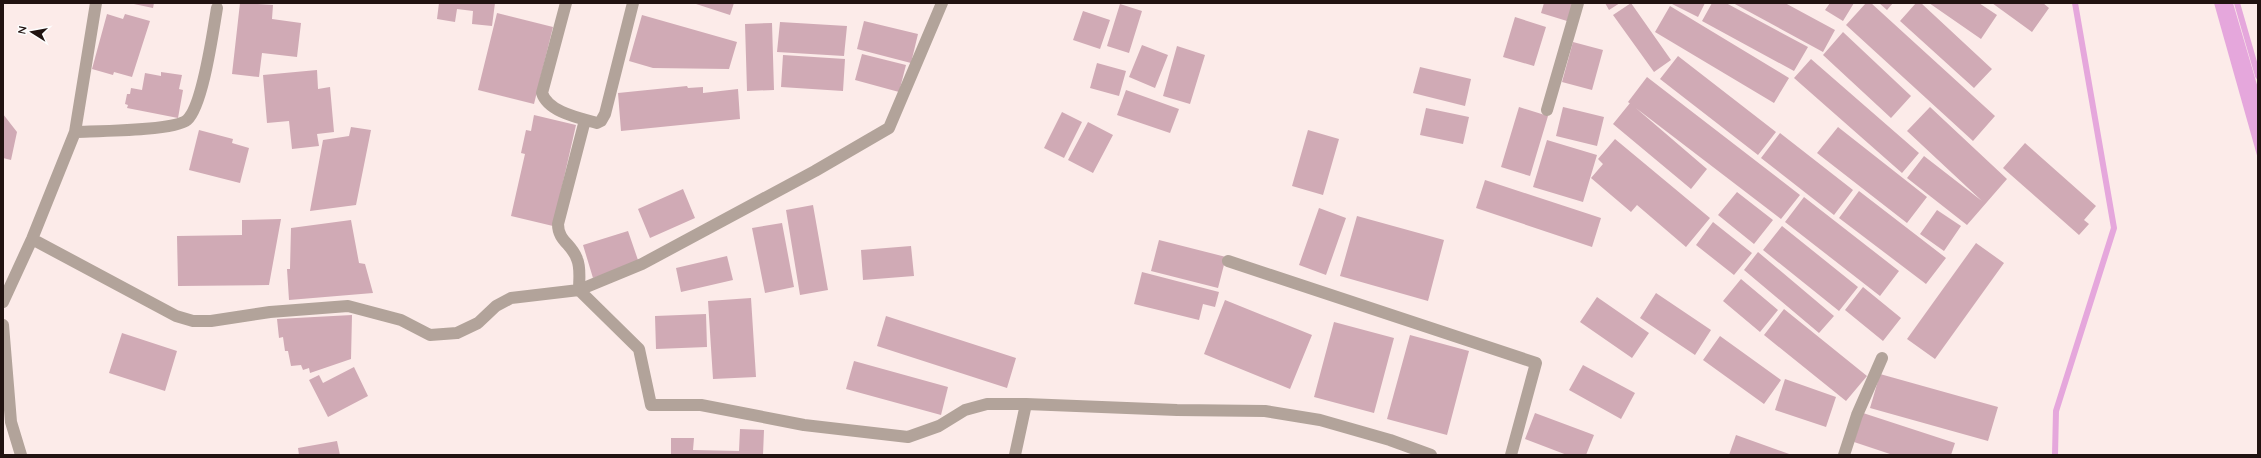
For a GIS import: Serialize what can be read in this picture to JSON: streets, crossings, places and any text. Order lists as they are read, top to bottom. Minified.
{"north":"left"}
